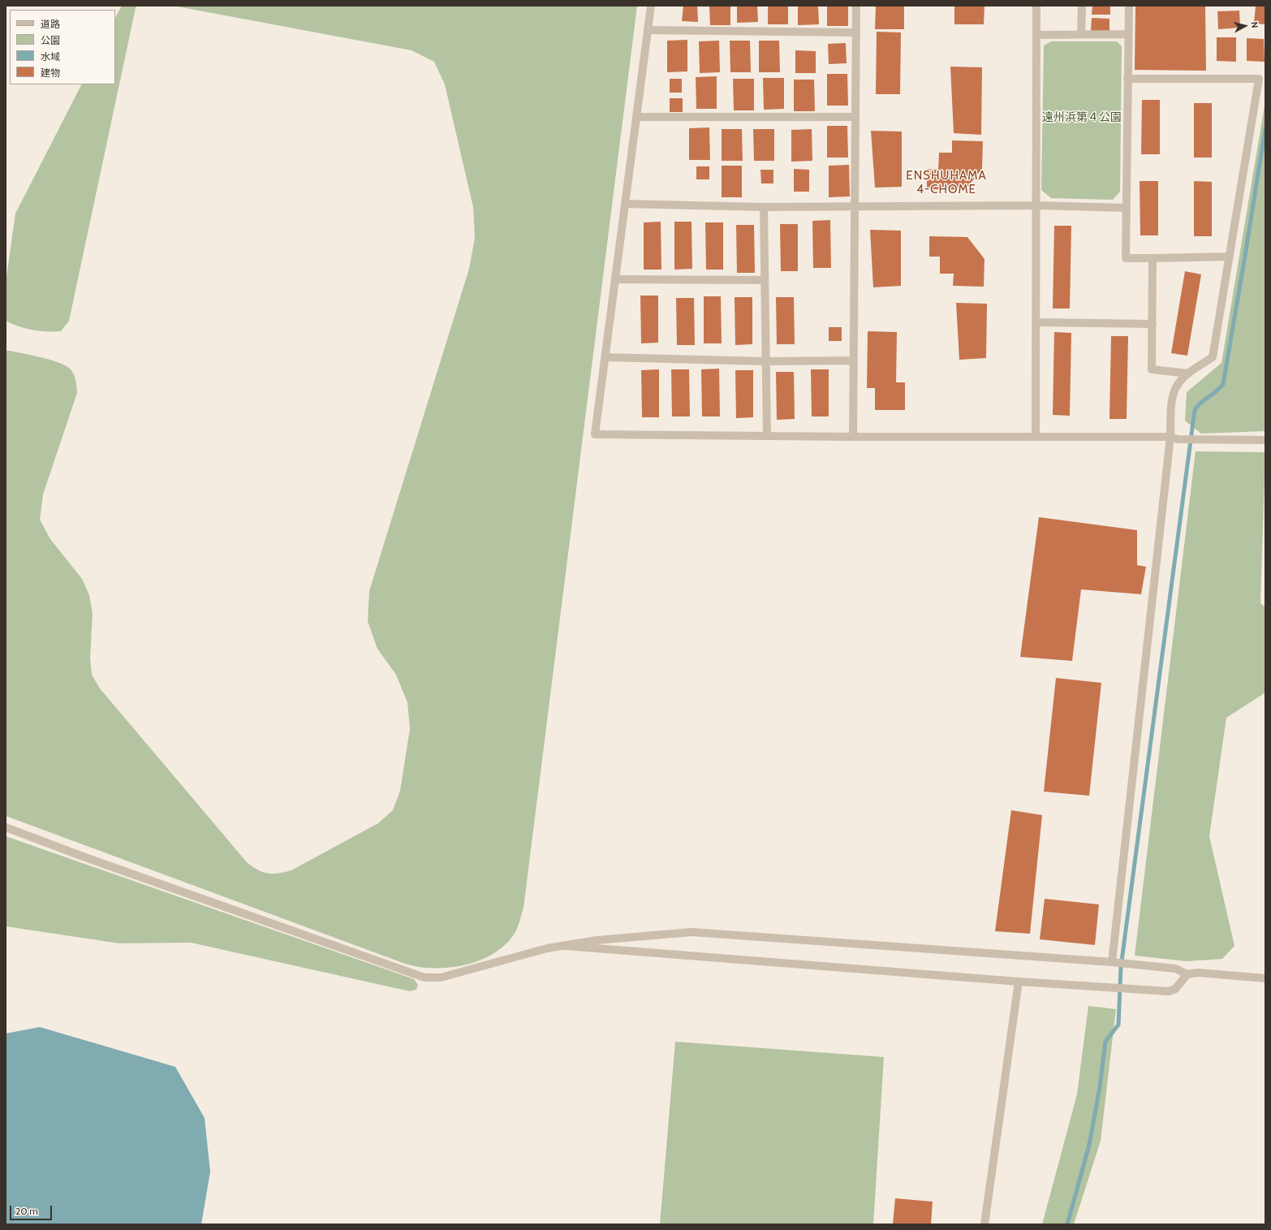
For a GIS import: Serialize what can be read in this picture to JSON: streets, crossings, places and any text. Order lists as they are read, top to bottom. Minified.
{"districts":["ENSHUHAMA 4-CHOME"],"parks":["遠州浜第４公園"],"legend":["道路","公園","水域","建物"],"scale_bar":"20 m","north":"right"}
